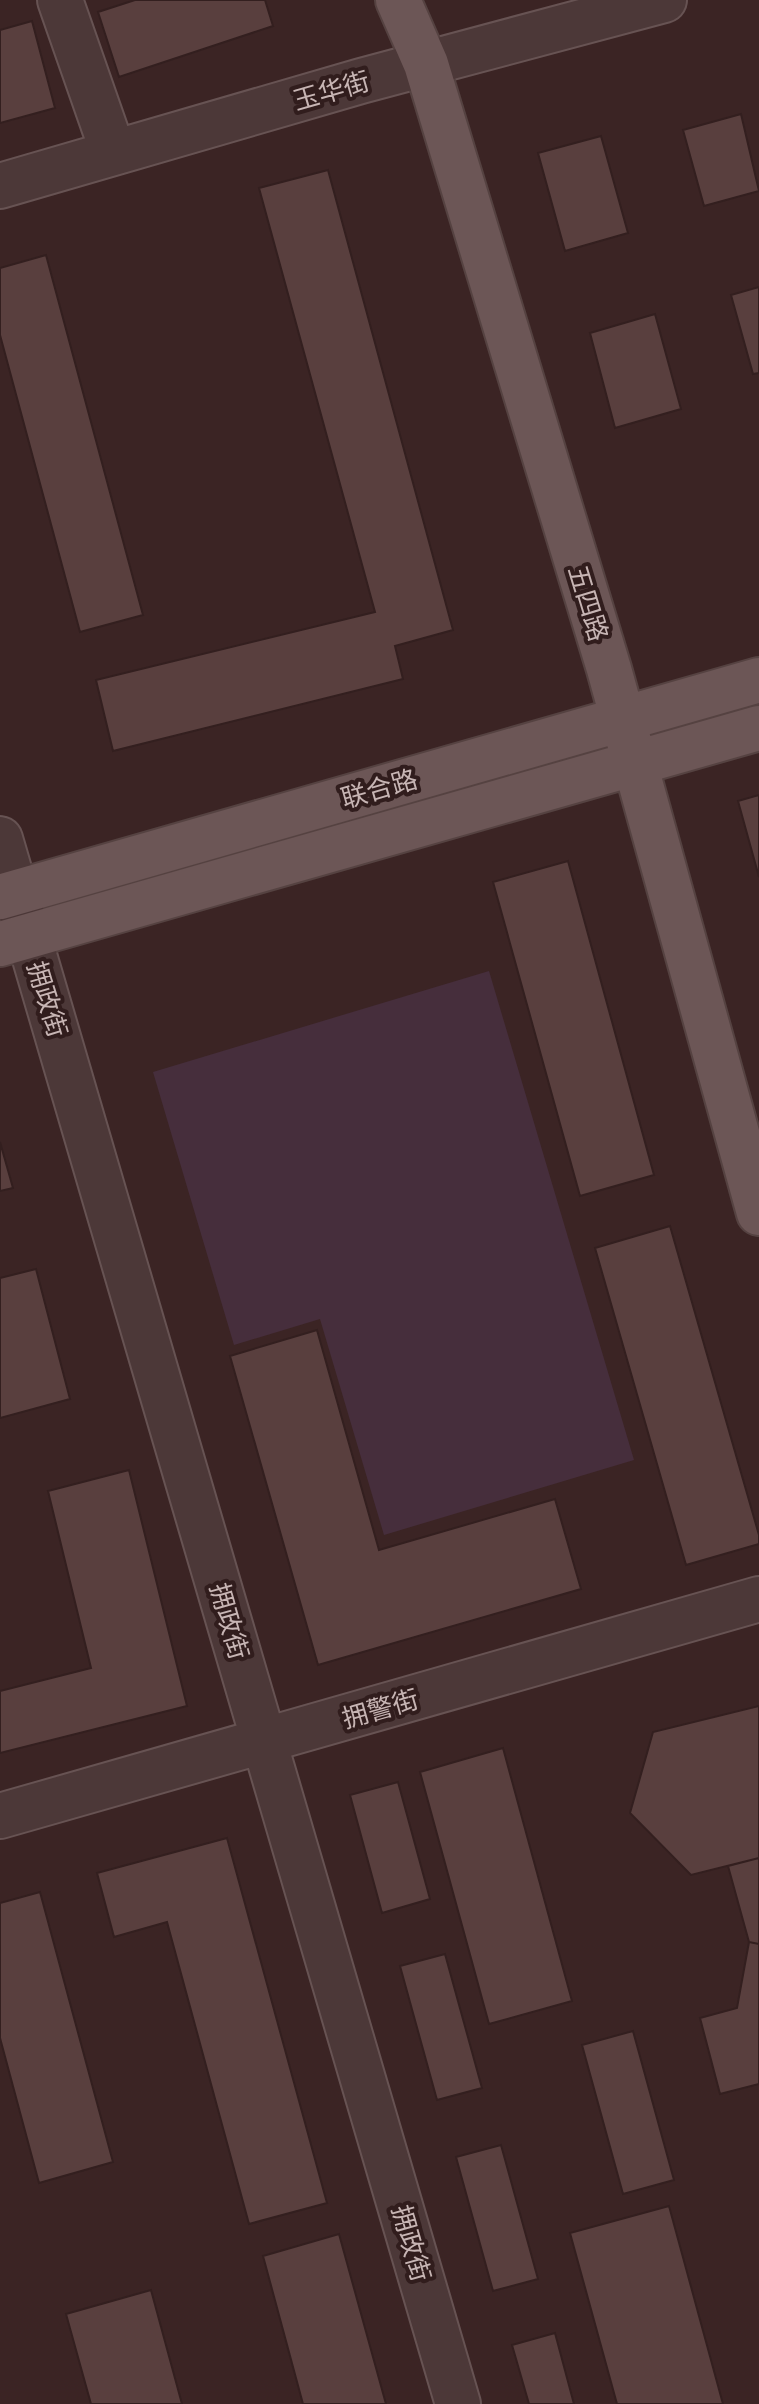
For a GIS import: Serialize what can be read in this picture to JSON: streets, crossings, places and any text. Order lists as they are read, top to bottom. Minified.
{"streets":{"main road":["五四路","联合路"],"street":["玉华街","拥政街","拥警街"]},"crossings":[["玉华街","五四路"],["五四路","联合路"],["联合路","拥政街"],["拥政街","拥警街"]]}
